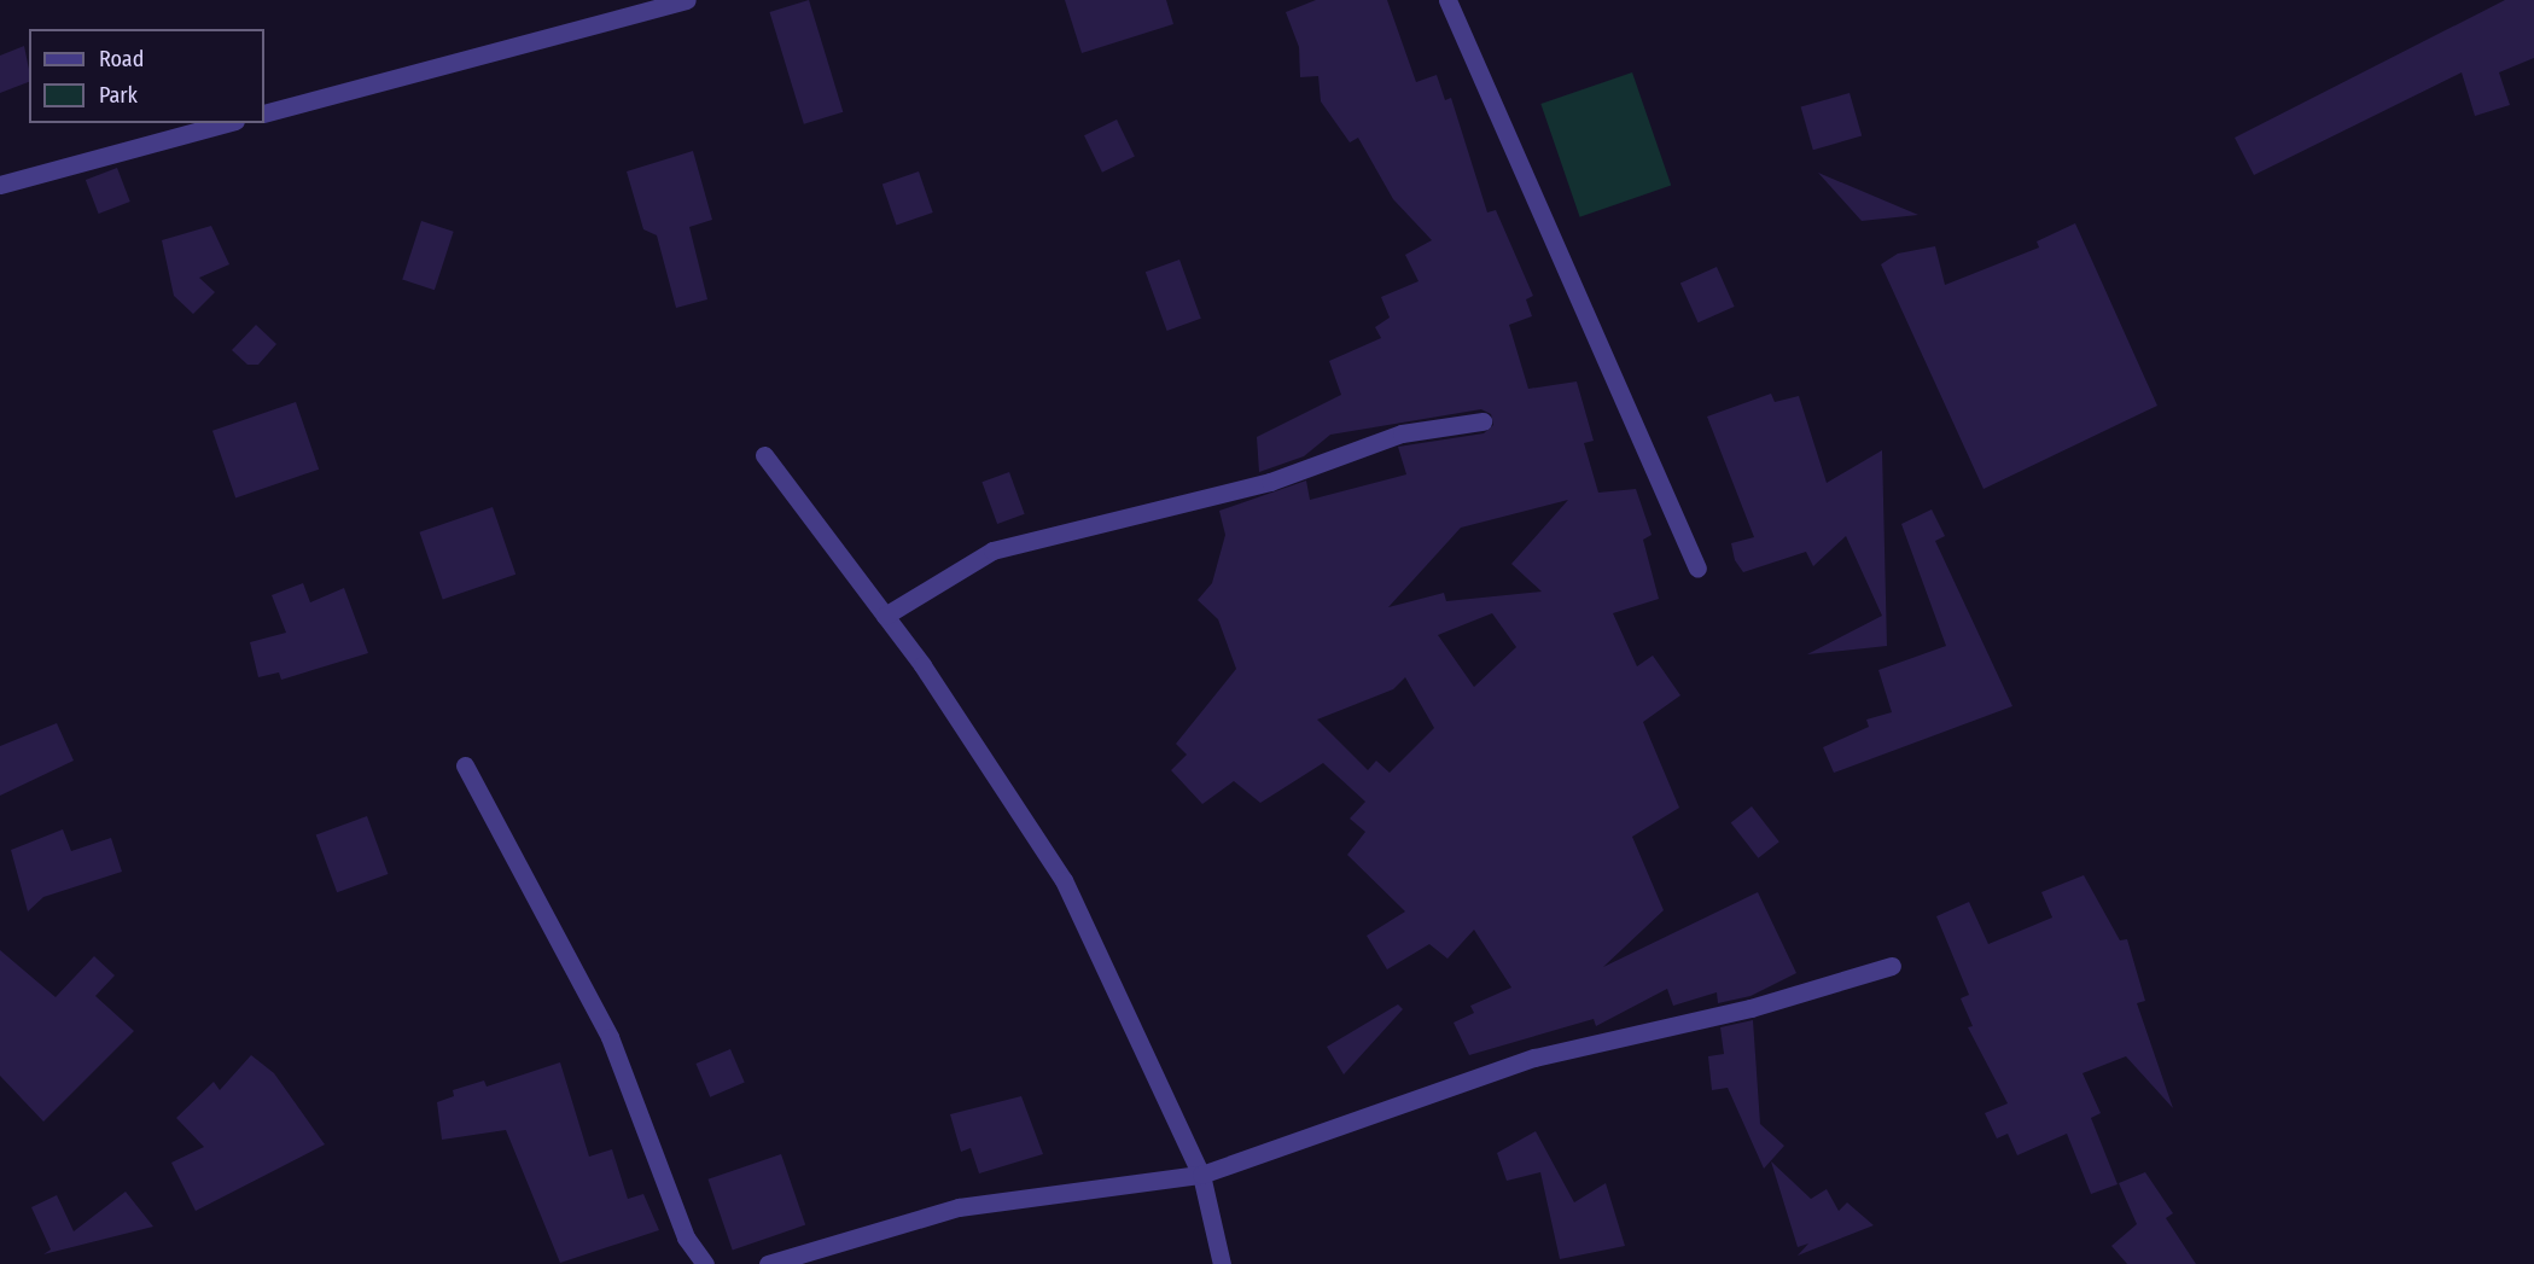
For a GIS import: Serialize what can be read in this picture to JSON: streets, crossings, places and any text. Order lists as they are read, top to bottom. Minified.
{"legend":["Road","Park"]}
